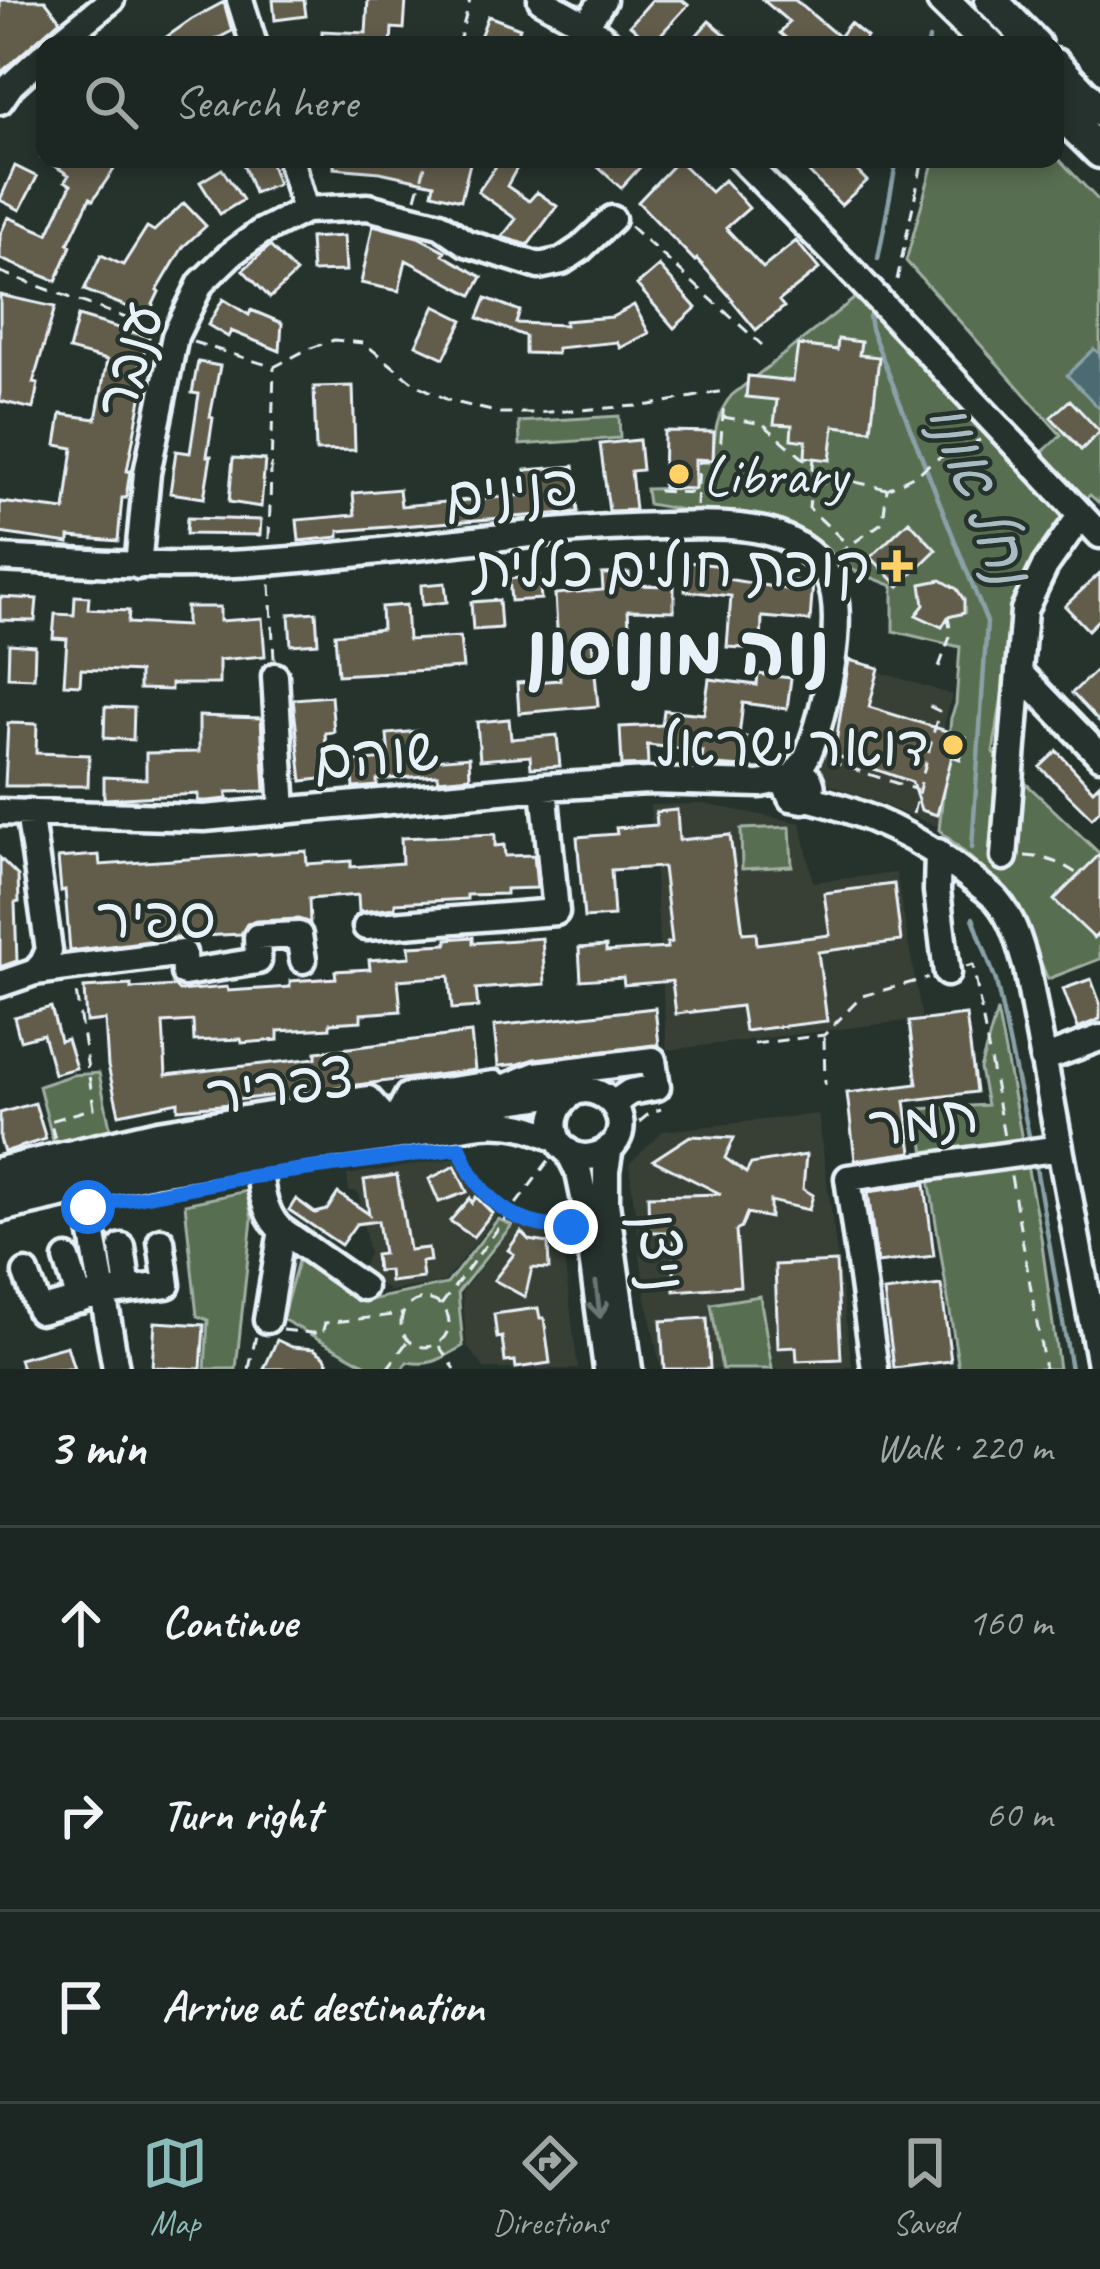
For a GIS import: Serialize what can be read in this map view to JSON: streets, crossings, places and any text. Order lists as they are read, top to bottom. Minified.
{"streets":{"street":["ענבר","פנינים","שוהם","ספיר","צפריר","תמר","ניצן"]},"crossings":[["ענבר","פנינים"],["שוהם","תמר"],["צפריר","ניצן"]],"districts":["נוה מונוסון"],"water":["נחל אונו"],"places":{"other":["Library","דואר ישראל"],"health":["קופת חולים כללית"]},"page":{"search":"Search here","heading":["3 min","Walk · 220 m"],"list":[["Continue","160 m"],["Turn right","60 m"],"Arrive at destination"],"nav":["Map","Directions","Saved"]}}
